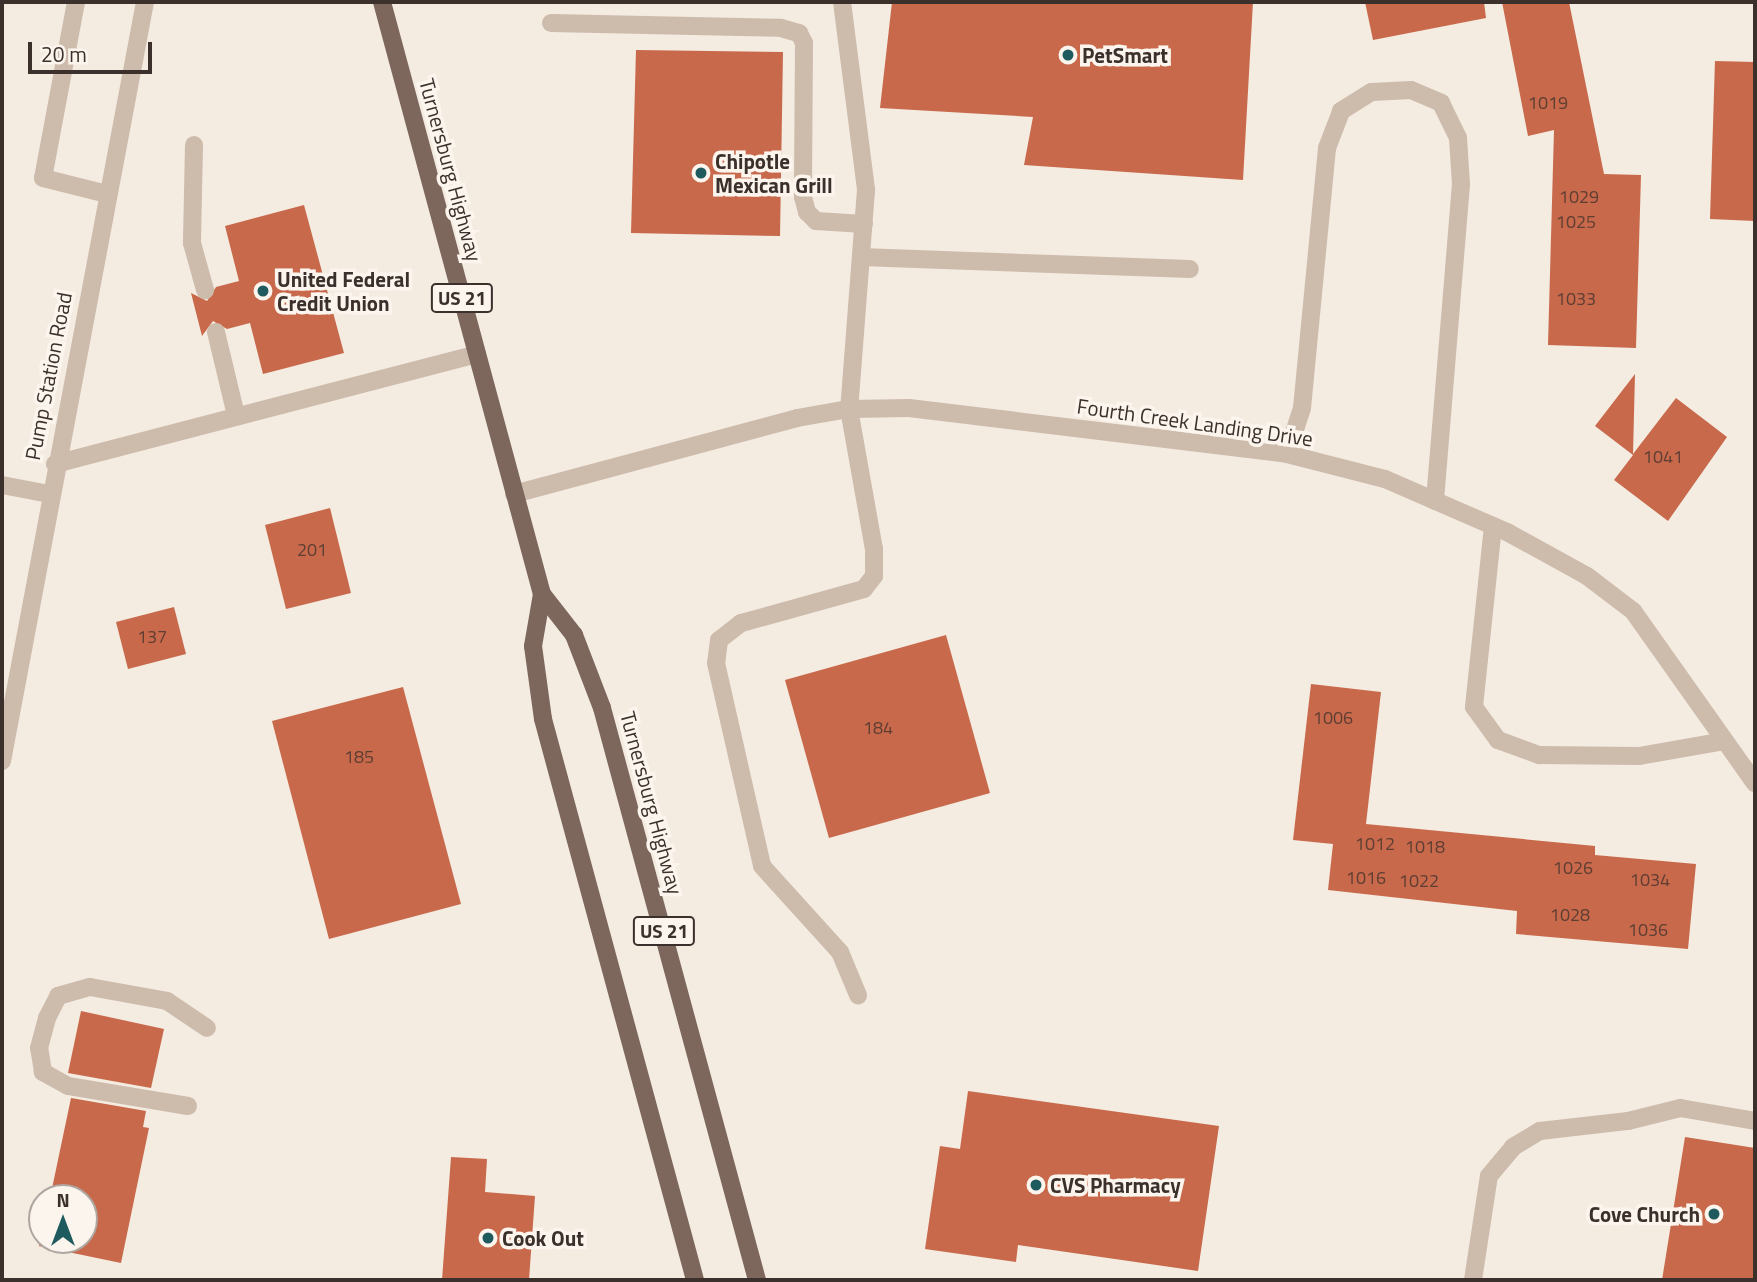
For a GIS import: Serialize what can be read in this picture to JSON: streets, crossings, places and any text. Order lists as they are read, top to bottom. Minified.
{"streets":{"main road":["Turnersburg Highway","US 21"],"street":["Pump Station Road","Fourth Creek Landing Drive"]},"crossings":[["Turnersburg Highway","Fourth Creek Landing Drive"]],"places":["PetSmart","Chipotle Mexican Grill","United Federal Credit Union","CVS Pharmacy","Cove Church","Cook Out"],"house_numbers":["1019","1029","1025","1033","1041","201","137","1006","184","185","1012","1018","1026","1016","1034","1022","1028","1036"],"scale_bar":"20 m","north":"top"}
